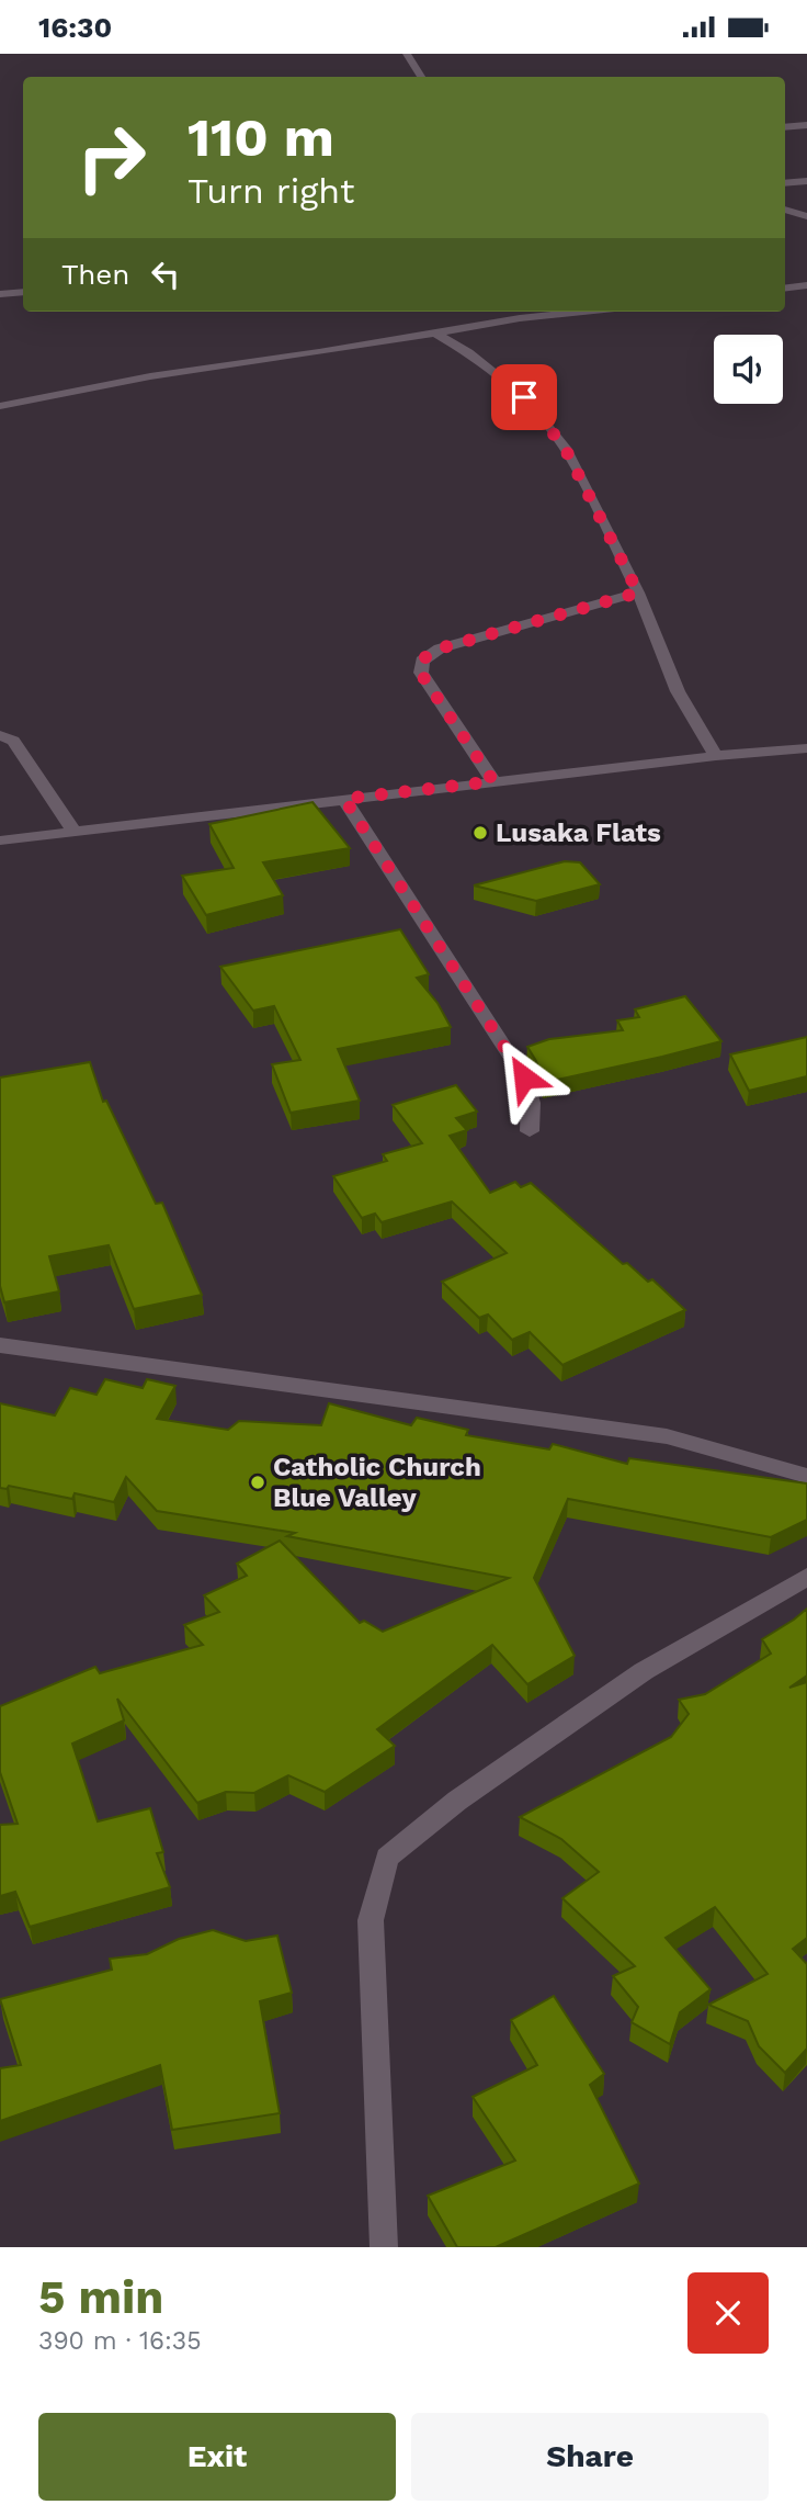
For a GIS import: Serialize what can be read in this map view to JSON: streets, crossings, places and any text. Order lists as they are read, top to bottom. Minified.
{"places":["Lusaka Flats","Catholic Church Blue Valley"],"page":{"status":"16:30","turn":["110 m","Turn right"],"then":"Then","heading":["5 min","390 m · 16:35"],"buttons":["Exit","Share"]}}
